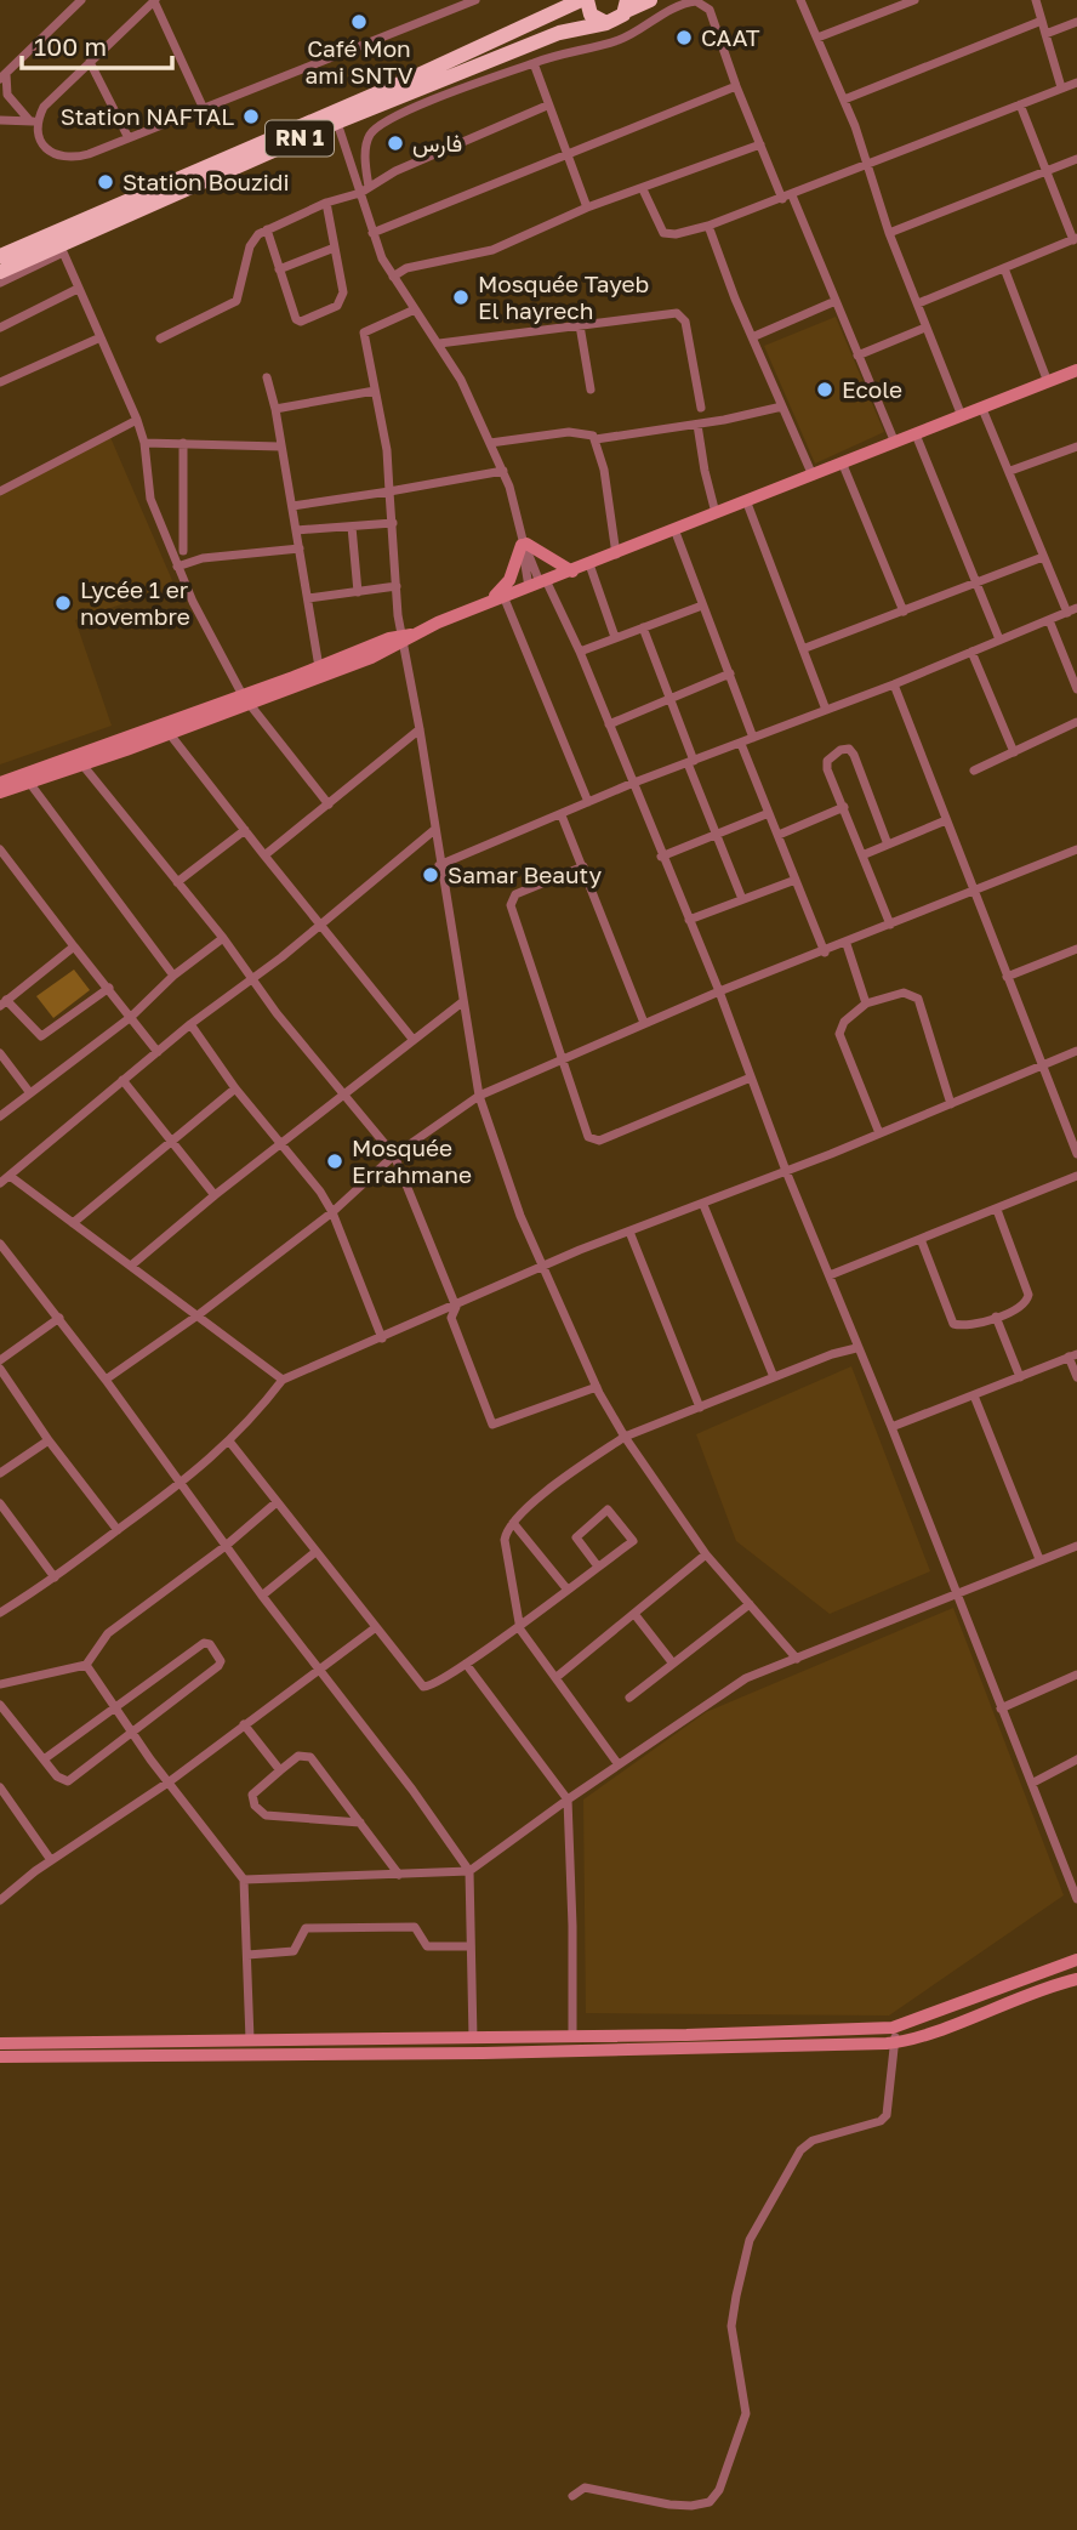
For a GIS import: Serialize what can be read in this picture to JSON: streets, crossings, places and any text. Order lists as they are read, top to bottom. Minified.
{"streets":{"highway":["RN 1"]},"places":["Café Mon ami SNTV","CAAT","Station NAFTAL","فارس","Station Bouzidi","Mosquée Tayeb El hayrech","Ecole","Lycée 1 er novembre","Samar Beauty","Mosquée Errahmane"],"scale_bar":"100 m"}
